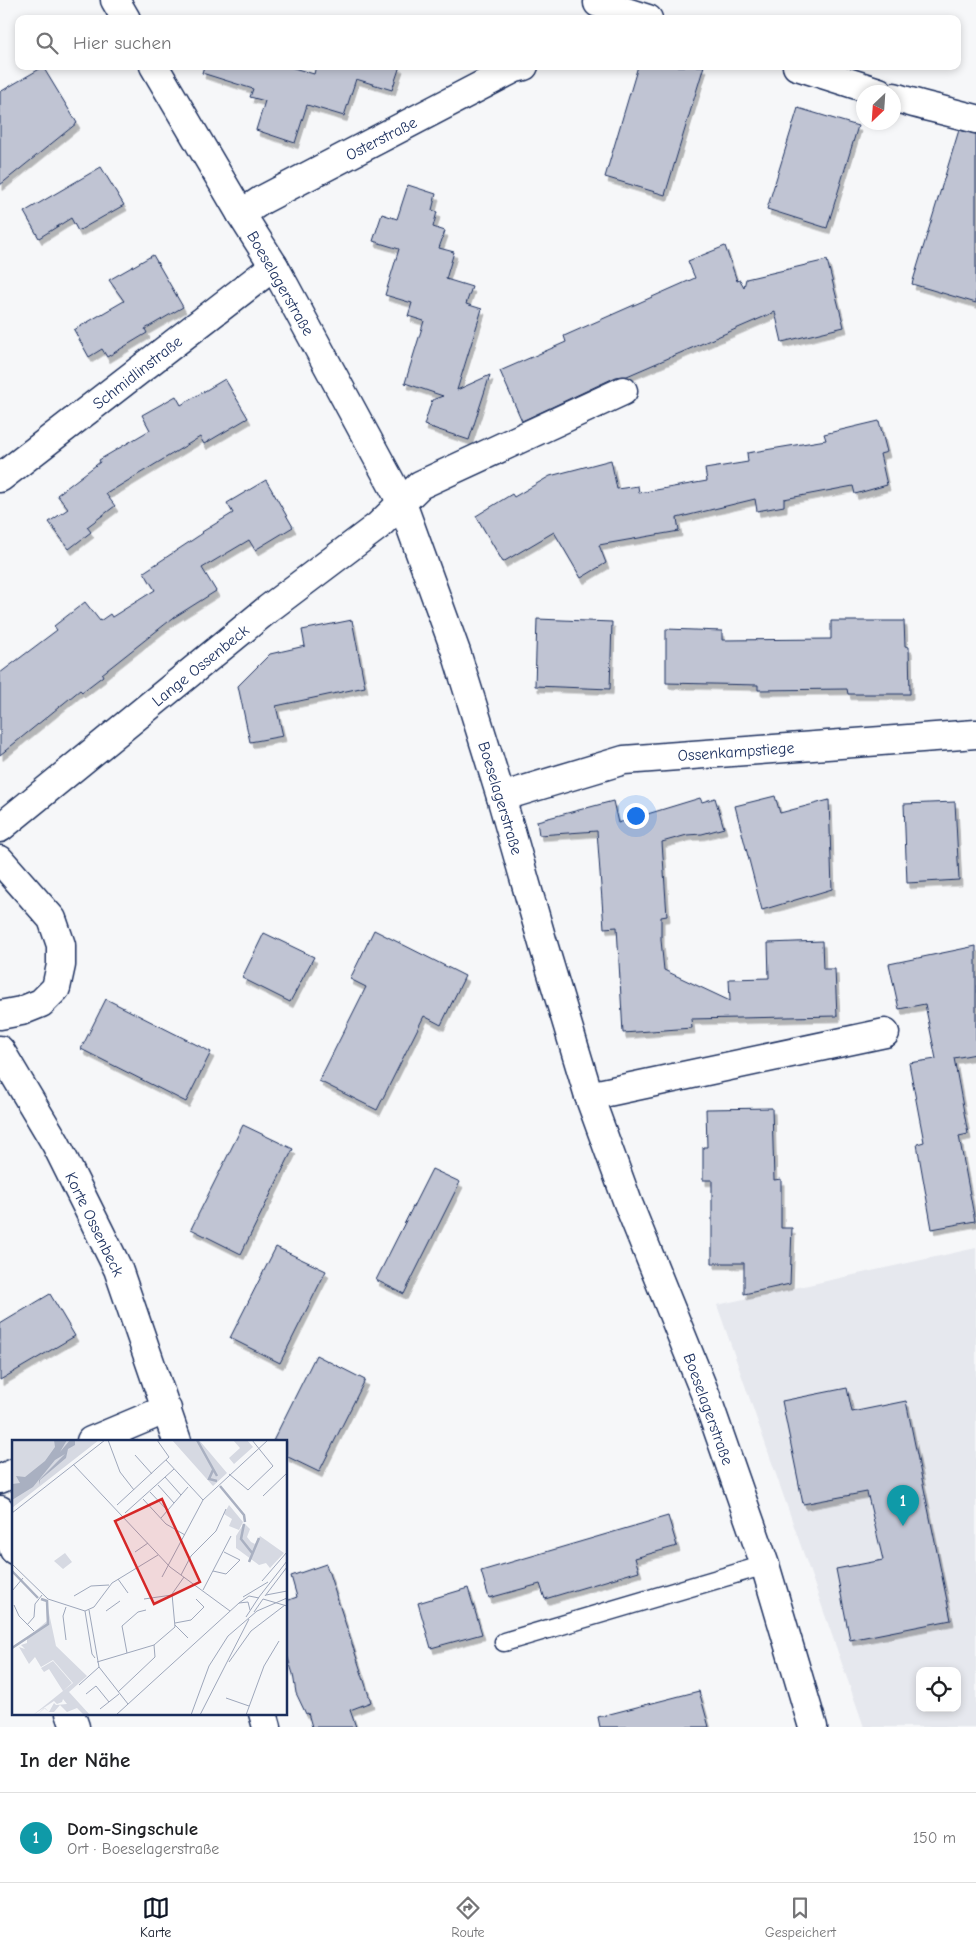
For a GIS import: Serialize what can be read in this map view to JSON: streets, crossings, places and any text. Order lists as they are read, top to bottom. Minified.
{"streets":{"street":["Osterstraße","Boeselagerstraße","Schmidlinstraße","Lange Ossenbeck","Ossenkampstiege","Korte Ossenbeck"]},"crossings":[["Osterstraße","Boeselagerstraße"],["Boeselagerstraße","Schmidlinstraße"],["Boeselagerstraße","Lange Ossenbeck"],["Boeselagerstraße","Ossenkampstiege"]],"north":"bottom left","page":{"search":"Hier suchen","pins":"1","heading":"In der Nähe","list":[{"mark":"1","name":"Dom-Singschule","note":"Ort · Boeselagerstraße","value":"150 m"}],"nav":["Karte","Route","Gespeichert"]}}
